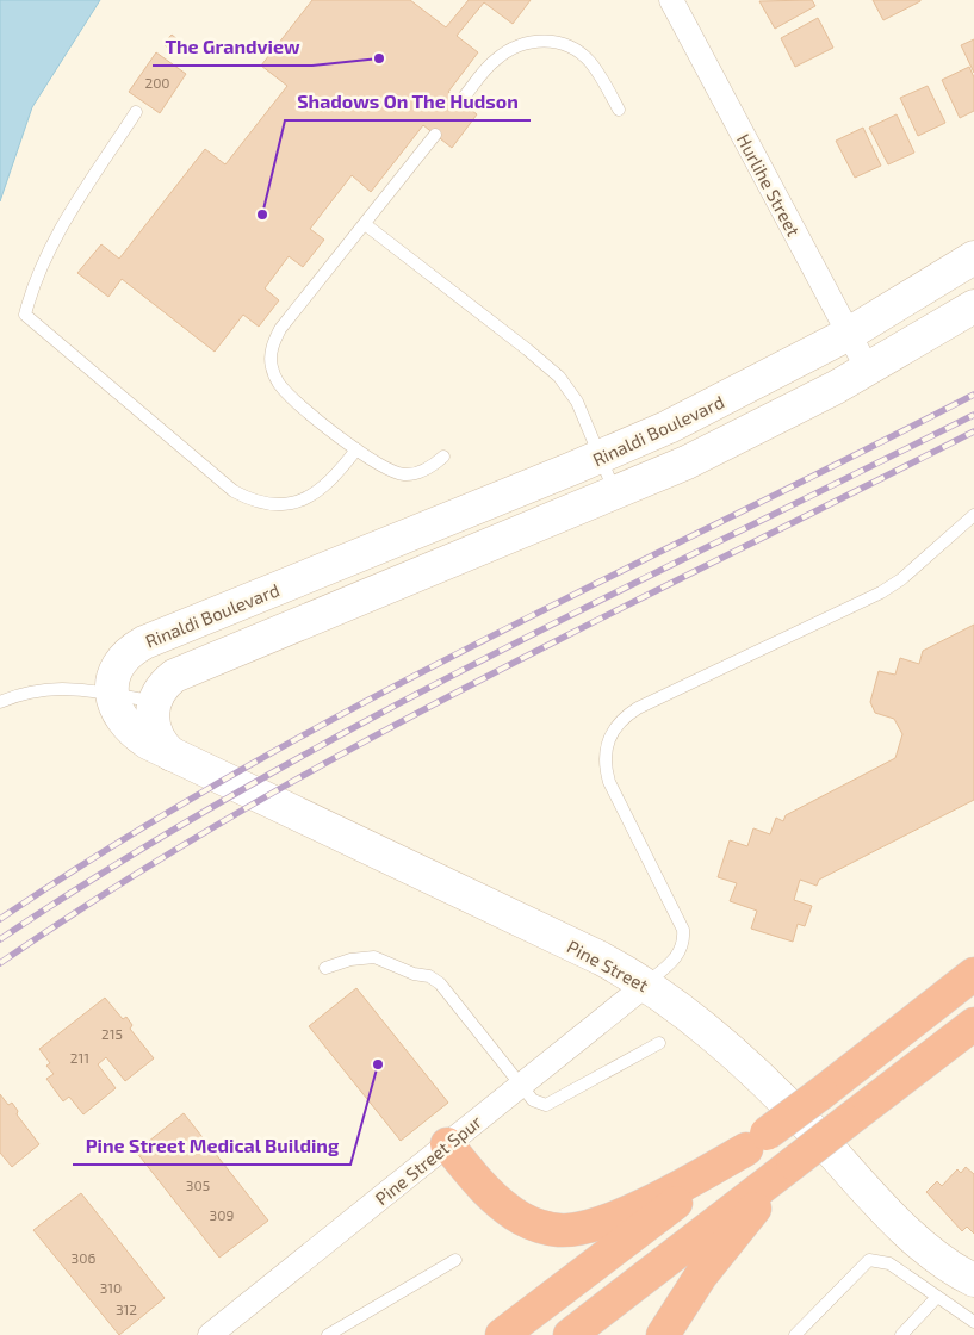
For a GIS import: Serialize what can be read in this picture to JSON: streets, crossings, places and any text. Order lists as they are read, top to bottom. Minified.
{"streets":{"street":["Hurlihe Street","Rinaldi Boulevard","Pine Street","Pine Street Spur"]},"crossings":[["Hurlihe Street","Rinaldi Boulevard"],["Pine Street","Pine Street Spur"]],"places":["The Grandview","Shadows On The Hudson","Pine Street Medical Building"],"house_numbers":["200","215","211","305","309","306","310","312"]}
